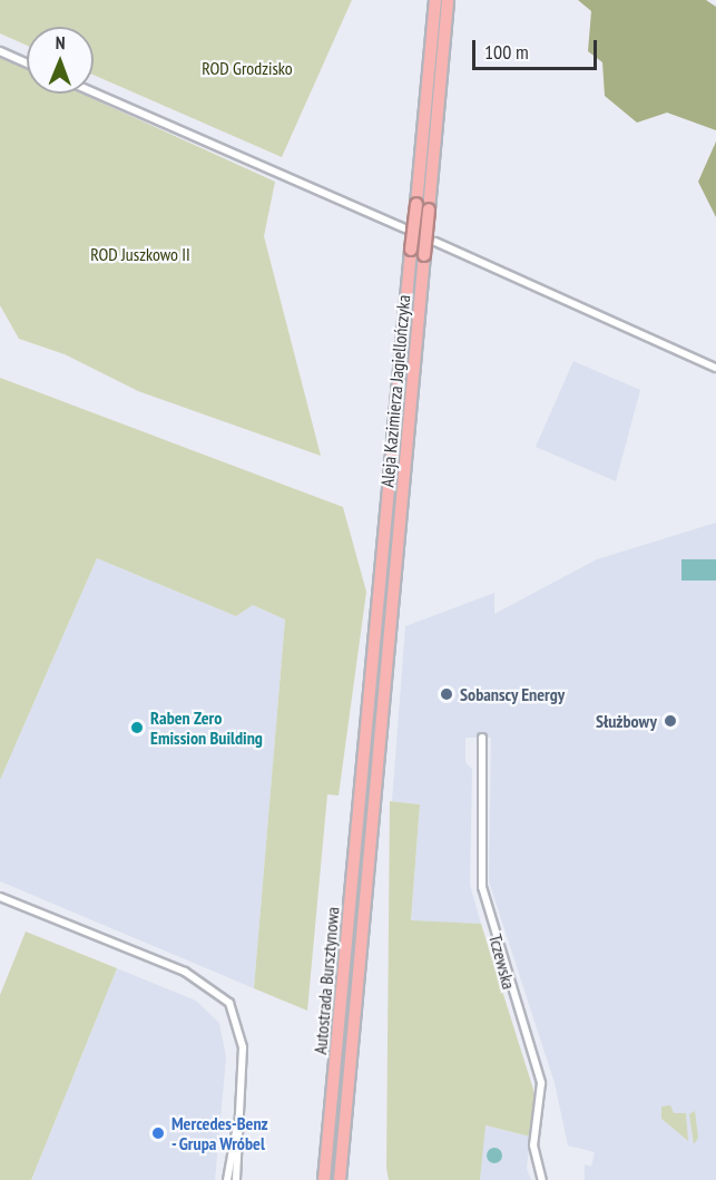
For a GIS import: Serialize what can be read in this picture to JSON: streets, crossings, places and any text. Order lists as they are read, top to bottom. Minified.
{"streets":{"highway":["Aleja Kazimierza Jagiellończyka","Autostrada Bursztynowa"],"street":["Tczewska"]},"crossings":[["Aleja Kazimierza Jagiellończyka","Autostrada Bursztynowa"]],"parks":["ROD Grodzisko","ROD Juszkowo II"],"places":["Sobanscy Energy","Służbowy","Raben Zero Emission Building","Mercedes-Benz - Grupa Wróbel"],"scale_bar":"100 m","north":"top"}
